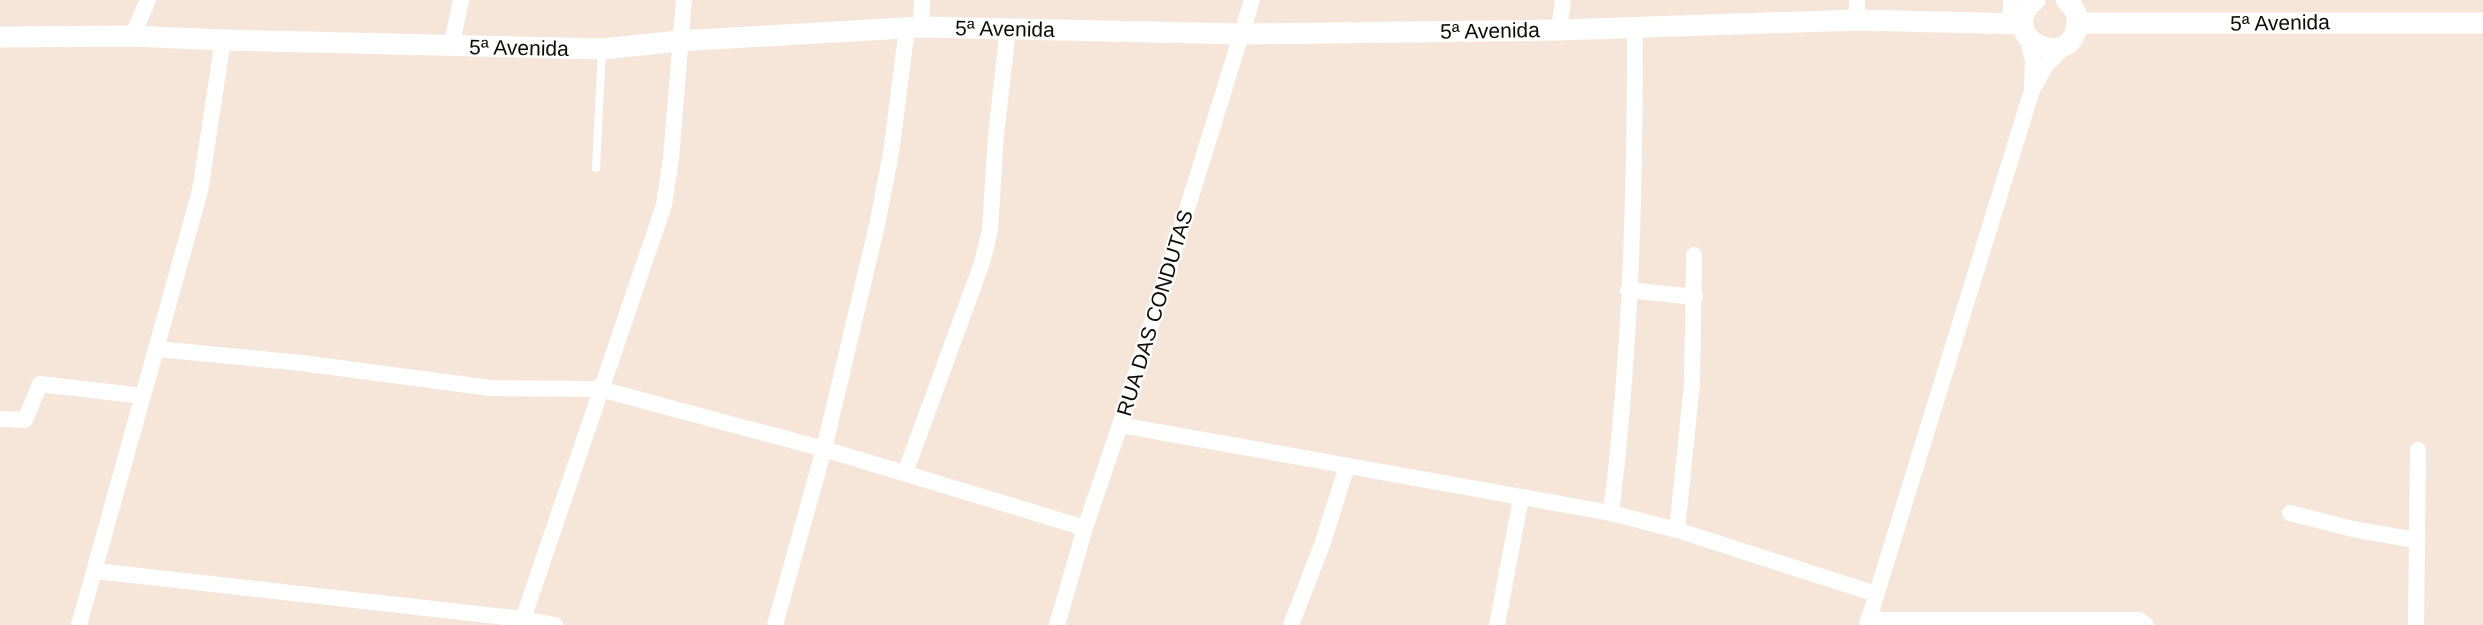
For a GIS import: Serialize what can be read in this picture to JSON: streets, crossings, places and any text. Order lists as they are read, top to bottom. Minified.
{"streets":{"street":["5ª Avenida","RUA DAS CONDUTAS"]},"crossings":[["5ª Avenida","RUA DAS CONDUTAS"]]}
